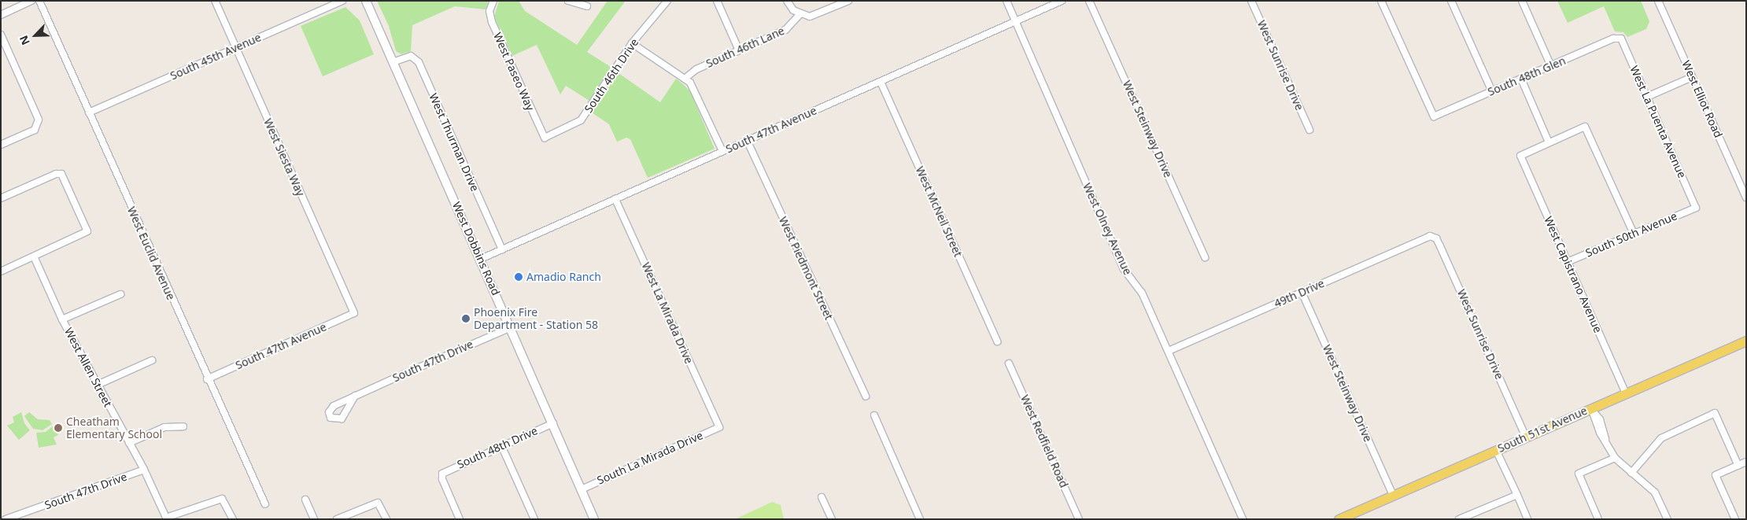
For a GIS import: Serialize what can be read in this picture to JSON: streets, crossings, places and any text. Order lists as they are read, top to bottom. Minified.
{"streets":{"main road":["West Dobbins Road","South 51st Avenue"],"street":["South 46th Lane","South 45th Avenue","West Sunrise Drive","West Paseo Way","South 46th Drive","South 48th Glen","West Elliot Road","West La Puenta Avenue","West Steinway Drive","South 47th Avenue","West Thurman Drive","West Siesta Way","West McNeil Street","West Olney Avenue","South 50th Avenue","West Euclid Avenue","West Piedmont Street","West Capistrano Avenue","49th Drive","West La Mirada Drive","South 47th Drive","West Allen Street","West Redfield Road","South 48th Drive","South La Mirada Drive"]},"crossings":[["South 45th Avenue","West Siesta Way"],["South 45th Avenue","West Euclid Avenue"],["West Sunrise Drive","49th Drive"],["West Sunrise Drive","South 51st Avenue"],["West Paseo Way","South 46th Drive"],["South 48th Glen","West La Puenta Avenue"],["West La Puenta Avenue","South 50th Avenue"],["West Steinway Drive","49th Drive"],["West Steinway Drive","South 51st Avenue"],["South 47th Avenue","West Thurman Drive"],["South 47th Avenue","West Siesta Way"],["South 47th Avenue","West McNeil Street"],["South 47th Avenue","West Olney Avenue"],["South 47th Avenue","West Dobbins Road"],["South 47th Avenue","West Euclid Avenue"],["South 47th Avenue","West Piedmont Street"],["South 47th Avenue","West La Mirada Drive"],["West Thurman Drive","West Dobbins Road"],["West Olney Avenue","49th Drive"],["South 50th Avenue","West Capistrano Avenue"],["West Dobbins Road","South 47th Drive"],["West Dobbins Road","South 48th Drive"],["West Dobbins Road","South La Mirada Drive"],["West Capistrano Avenue","South 51st Avenue"],["West La Mirada Drive","South La Mirada Drive"],["South 47th Drive","West Allen Street"]],"places":["Amadio Ranch","Phoenix Fire Department - Station 58","Cheatham Elementary School"],"north":"bottom left"}
